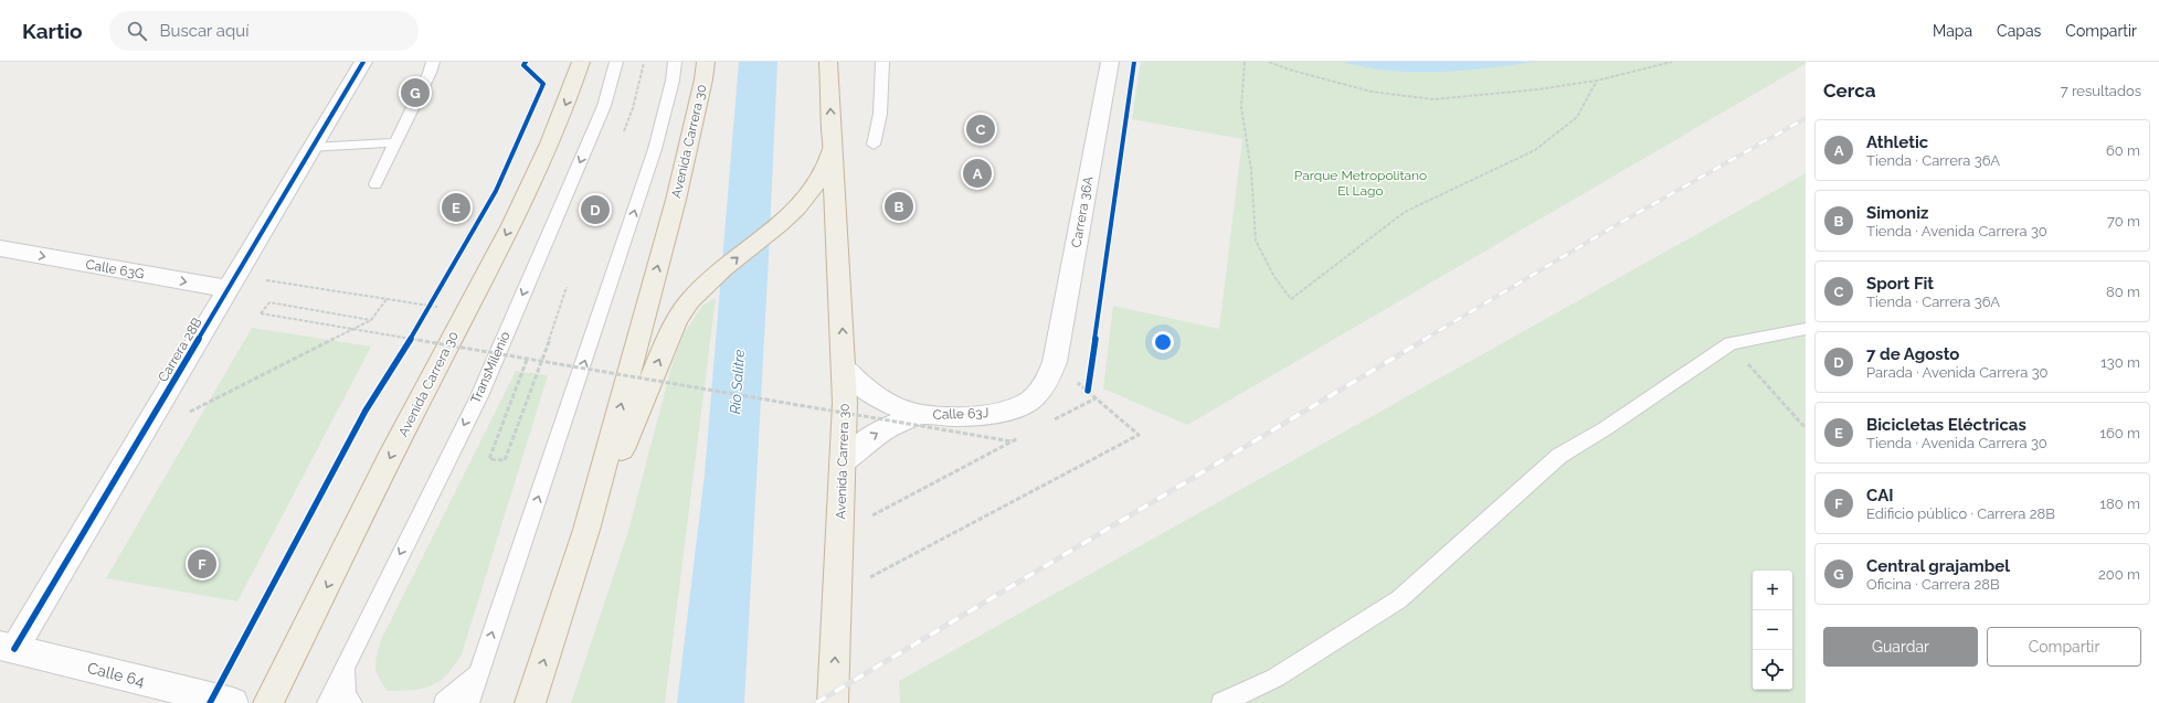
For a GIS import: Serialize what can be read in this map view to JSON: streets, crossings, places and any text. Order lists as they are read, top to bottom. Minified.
{"streets":{"highway":["Avenida Carrera 30"],"street":["Carrera 36A","Calle 63G","Carrera 28B","Calle 63J","Calle 64"],"lane":["TransMilenio"]},"crossings":[["Avenida Carrera 30","Calle 63J"],["Carrera 36A","Calle 63J"],["Calle 63G","Carrera 28B"],["Carrera 28B","Calle 64"]],"one_way":["Calle 63G"],"water":["Río Salitre"],"parks":["Parque Metropolitano El Lago"],"page":{"header":"Kartio","search":"Buscar aquí","nav":["Mapa","Capas","Compartir"],"heading":["Cerca","7 resultados"],"pins":["G","C","A","B","E","D","F"],"list":[{"mark":"A","name":"Athletic","note":"Tienda · Carrera 36A","value":"60 m"},{"mark":"B","name":"Simoniz","note":"Tienda · Avenida Carrera 30","value":"70 m"},{"mark":"C","name":"Sport Fit","note":"Tienda · Carrera 36A","value":"80 m"},{"mark":"D","name":"7 de Agosto","note":"Parada · Avenida Carrera 30","value":"130 m"},{"mark":"E","name":"Bicicletas Eléctricas","note":"Tienda · Avenida Carrera 30","value":"160 m"},{"mark":"F","name":"CAI","note":"Edificio público · Carrera 28B","value":"180 m"},{"mark":"G","name":"Central grajambel","note":"Oficina · Carrera 28B","value":"200 m"}],"map_buttons":["+","−"],"buttons":["Guardar","Compartir"]}}
